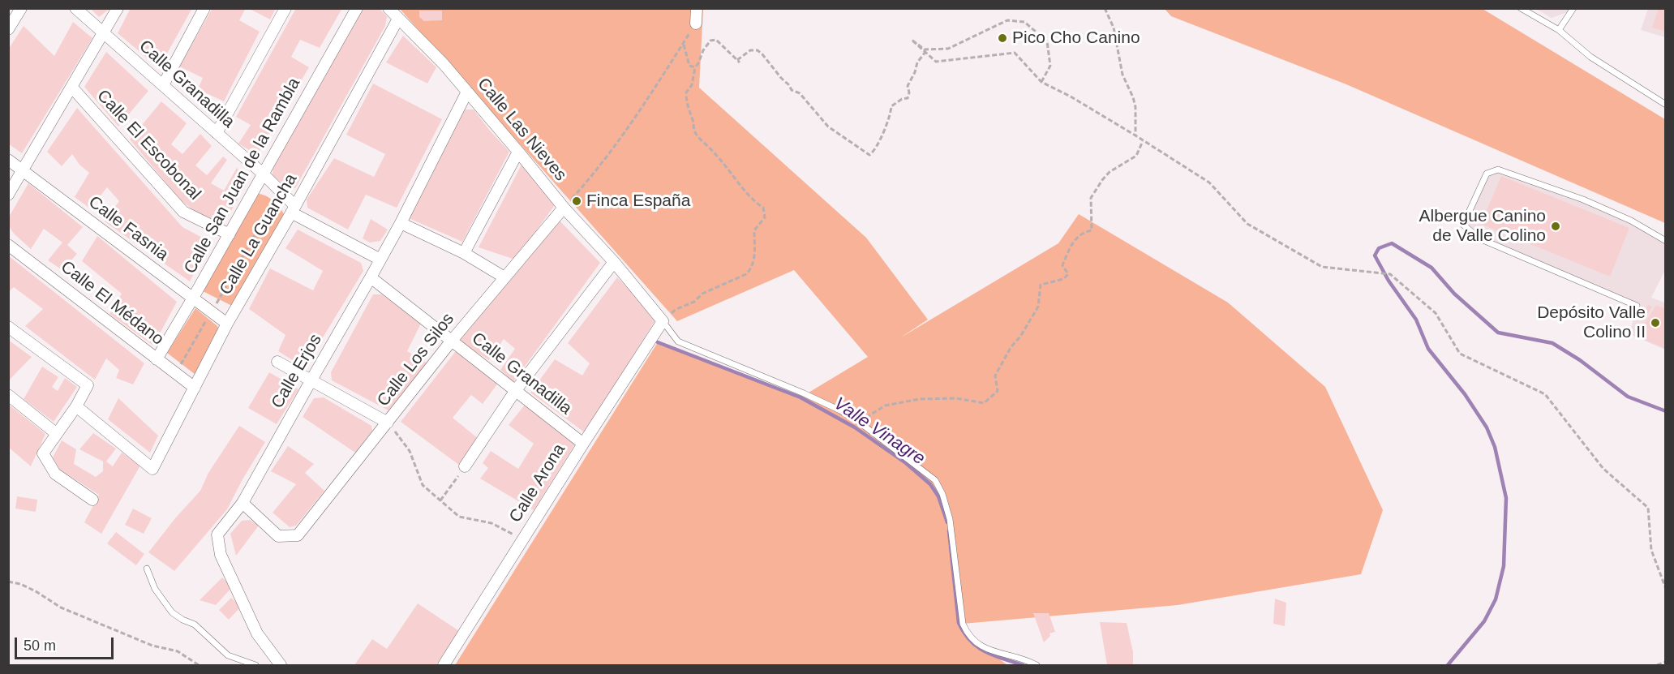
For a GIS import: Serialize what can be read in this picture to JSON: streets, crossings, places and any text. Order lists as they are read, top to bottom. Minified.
{"streets":{"street":["Calle Granadilla","Calle Las Nieves","Calle El Escobonal","Calle San Juan de la Rambla","Calle Fasnia","Calle La Guancha","Calle El Médano","Calle Los Silos","Calle Erjos","Calle Arona"]},"crossings":[["Calle Granadilla","Calle San Juan de la Rambla"],["Calle Granadilla","Calle La Guancha"],["Calle Granadilla","Calle Los Silos"],["Calle Granadilla","Calle Erjos"],["Calle Granadilla","Calle Arona"],["Calle Las Nieves","Calle La Guancha"],["Calle Las Nieves","Calle Los Silos"],["Calle Las Nieves","Calle Erjos"],["Calle Las Nieves","Calle Arona"],["Calle El Escobonal","Calle San Juan de la Rambla"],["Calle San Juan de la Rambla","Calle Fasnia"],["Calle San Juan de la Rambla","Calle El Médano"],["Calle Fasnia","Calle La Guancha"],["Calle La Guancha","Calle El Médano"],["Calle Los Silos","Calle Erjos"]],"water":["Valle Vinagre"],"places":["Pico Cho Canino","Finca España","Albergue Canino de Valle Colino","Depósito Valle Colino II"],"scale_bar":"50 m"}
